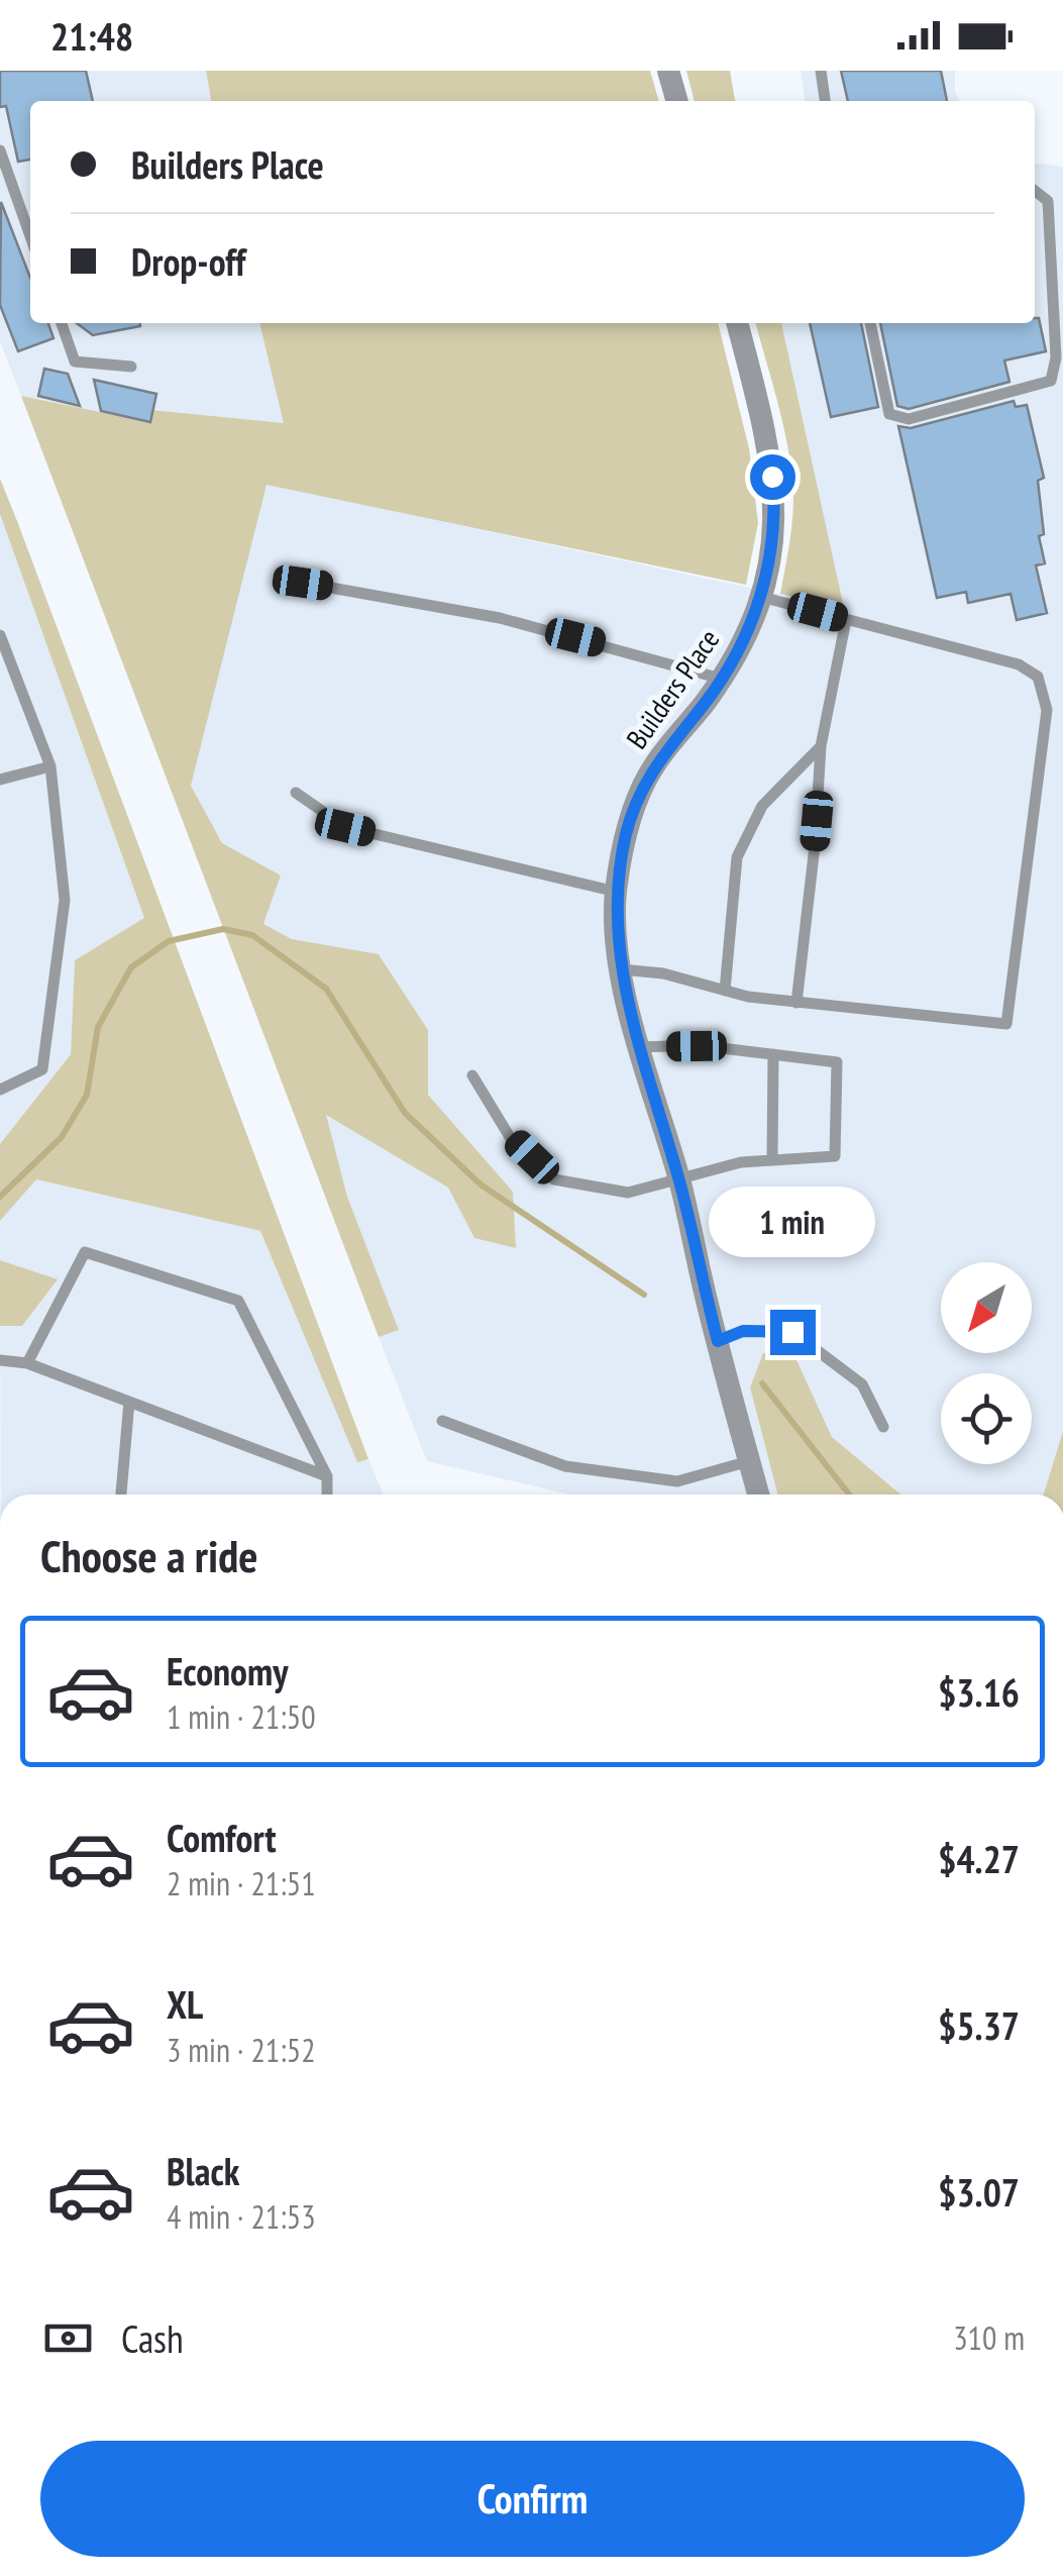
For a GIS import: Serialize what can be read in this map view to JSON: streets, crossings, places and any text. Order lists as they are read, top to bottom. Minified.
{"streets":{"street":["Builders Place"]},"north":"bottom left","page":{"status":"21:48","banner":["Builders Place","Drop-off"],"bubble":"1 min","heading":"Choose a ride","list":[{"name":"Economy","note":"1 min · 21:50","value":"$3.16"},{"name":"Comfort","note":"2 min · 21:51","value":"$4.27"},{"name":"XL","note":"3 min · 21:52","value":"$5.37"},{"name":"Black","note":"4 min · 21:53","value":"$3.07"}],"pay":["Cash","310 m"],"buttons":"Confirm"}}
